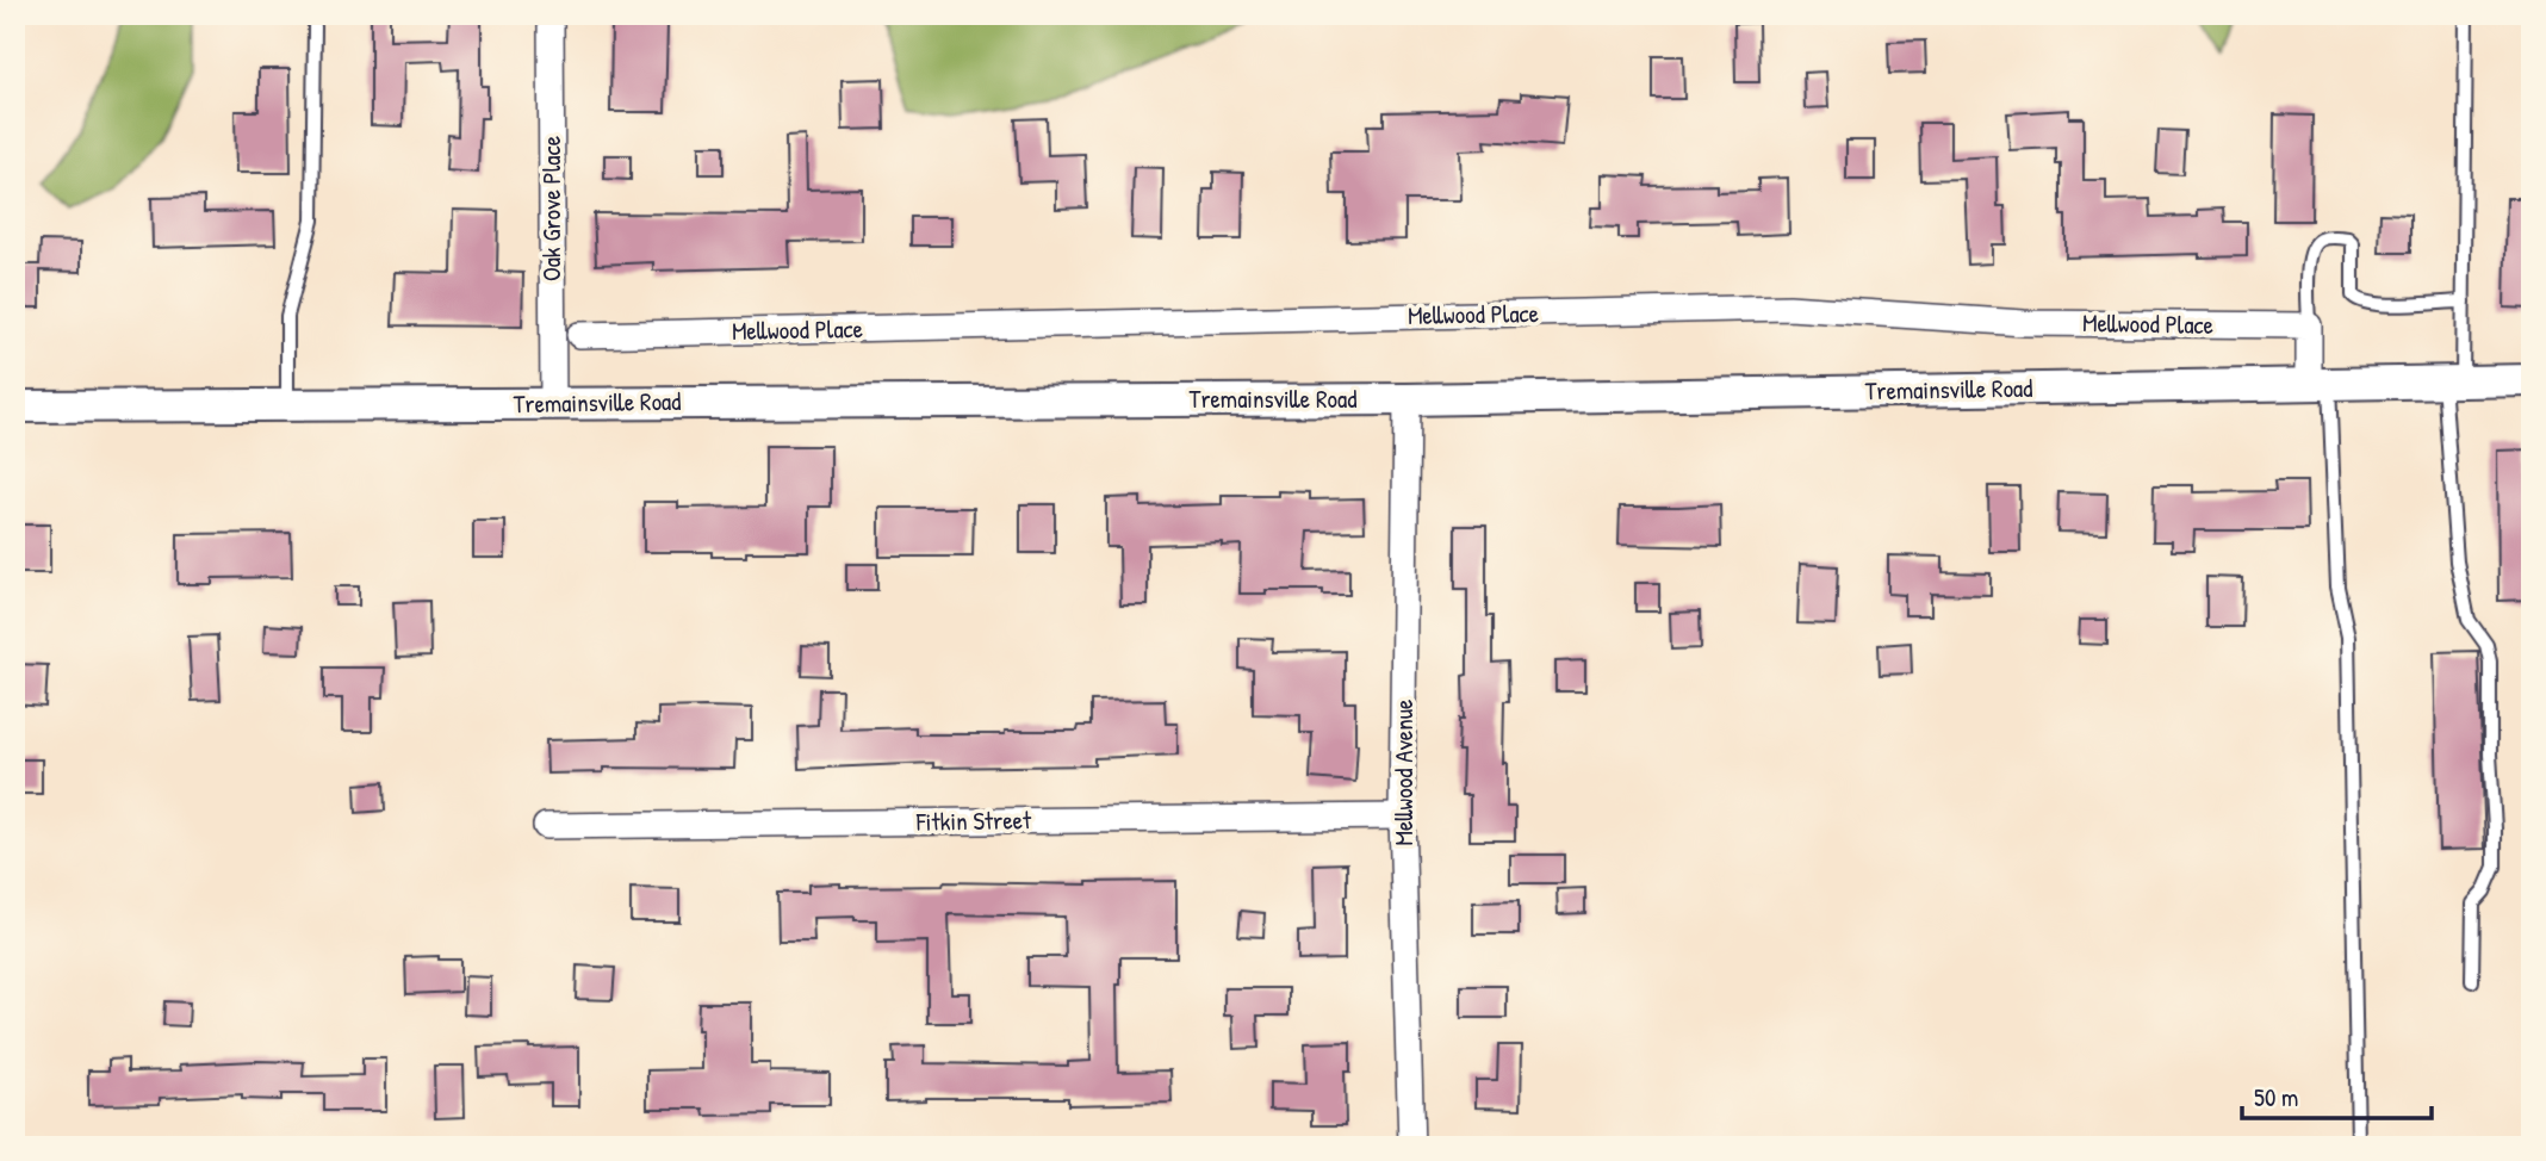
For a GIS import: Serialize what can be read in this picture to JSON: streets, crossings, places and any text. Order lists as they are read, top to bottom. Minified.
{"streets":{"street":["Oak Grove Place","Mellwood Place","Tremainsville Road","Mellwood Avenue","Fitkin Street"]},"crossings":[["Oak Grove Place","Tremainsville Road"],["Tremainsville Road","Mellwood Avenue"],["Mellwood Avenue","Fitkin Street"]],"scale_bar":"50 m"}
